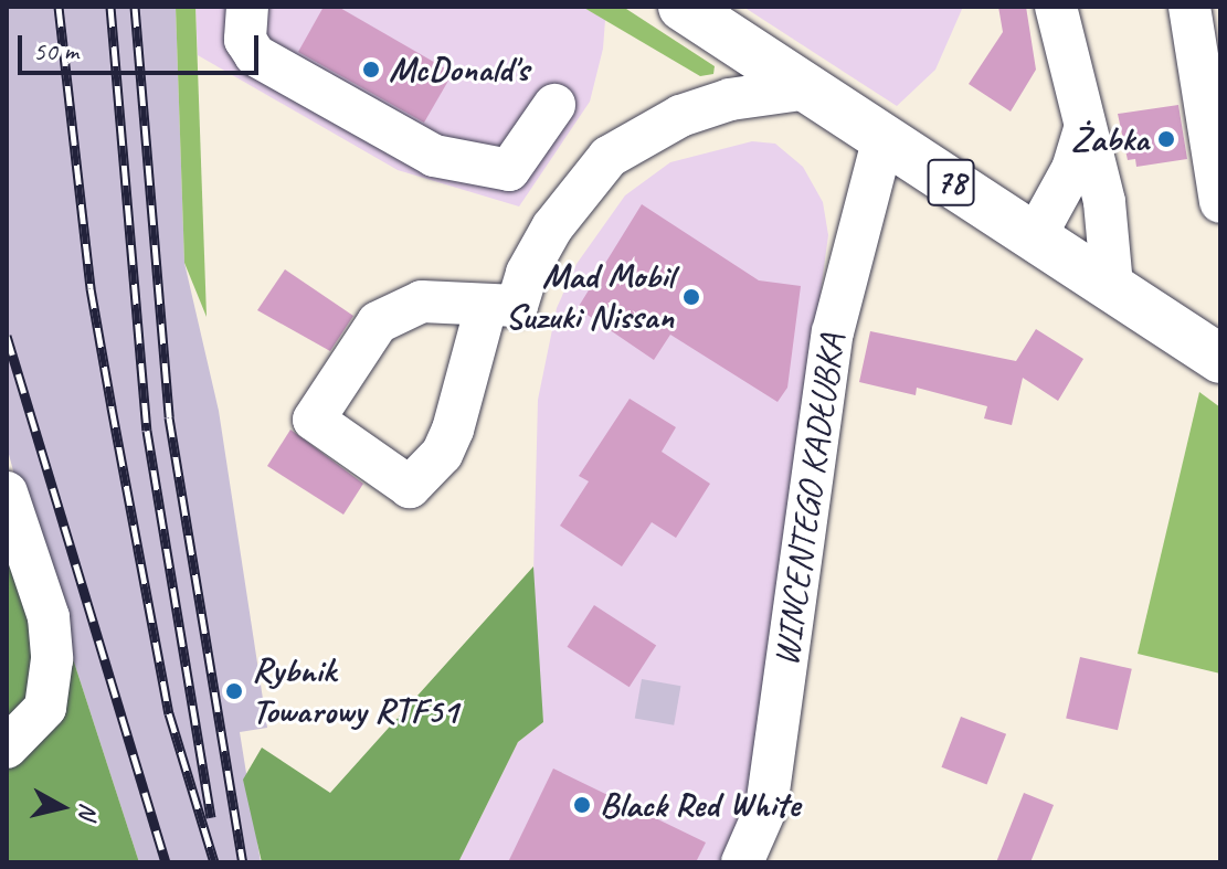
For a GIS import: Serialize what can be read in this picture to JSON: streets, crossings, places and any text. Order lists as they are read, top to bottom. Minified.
{"streets":{"main road":["78"],"street":["WINCENTEGO KADŁUBKA"]},"crossings":[["78","WINCENTEGO KADŁUBKA"]],"places":["McDonald's","Żabka","Mad Mobil Suzuki Nissan","Rybnik Towarowy RTF51","Black Red White"],"scale_bar":"50 m","north":"right"}
